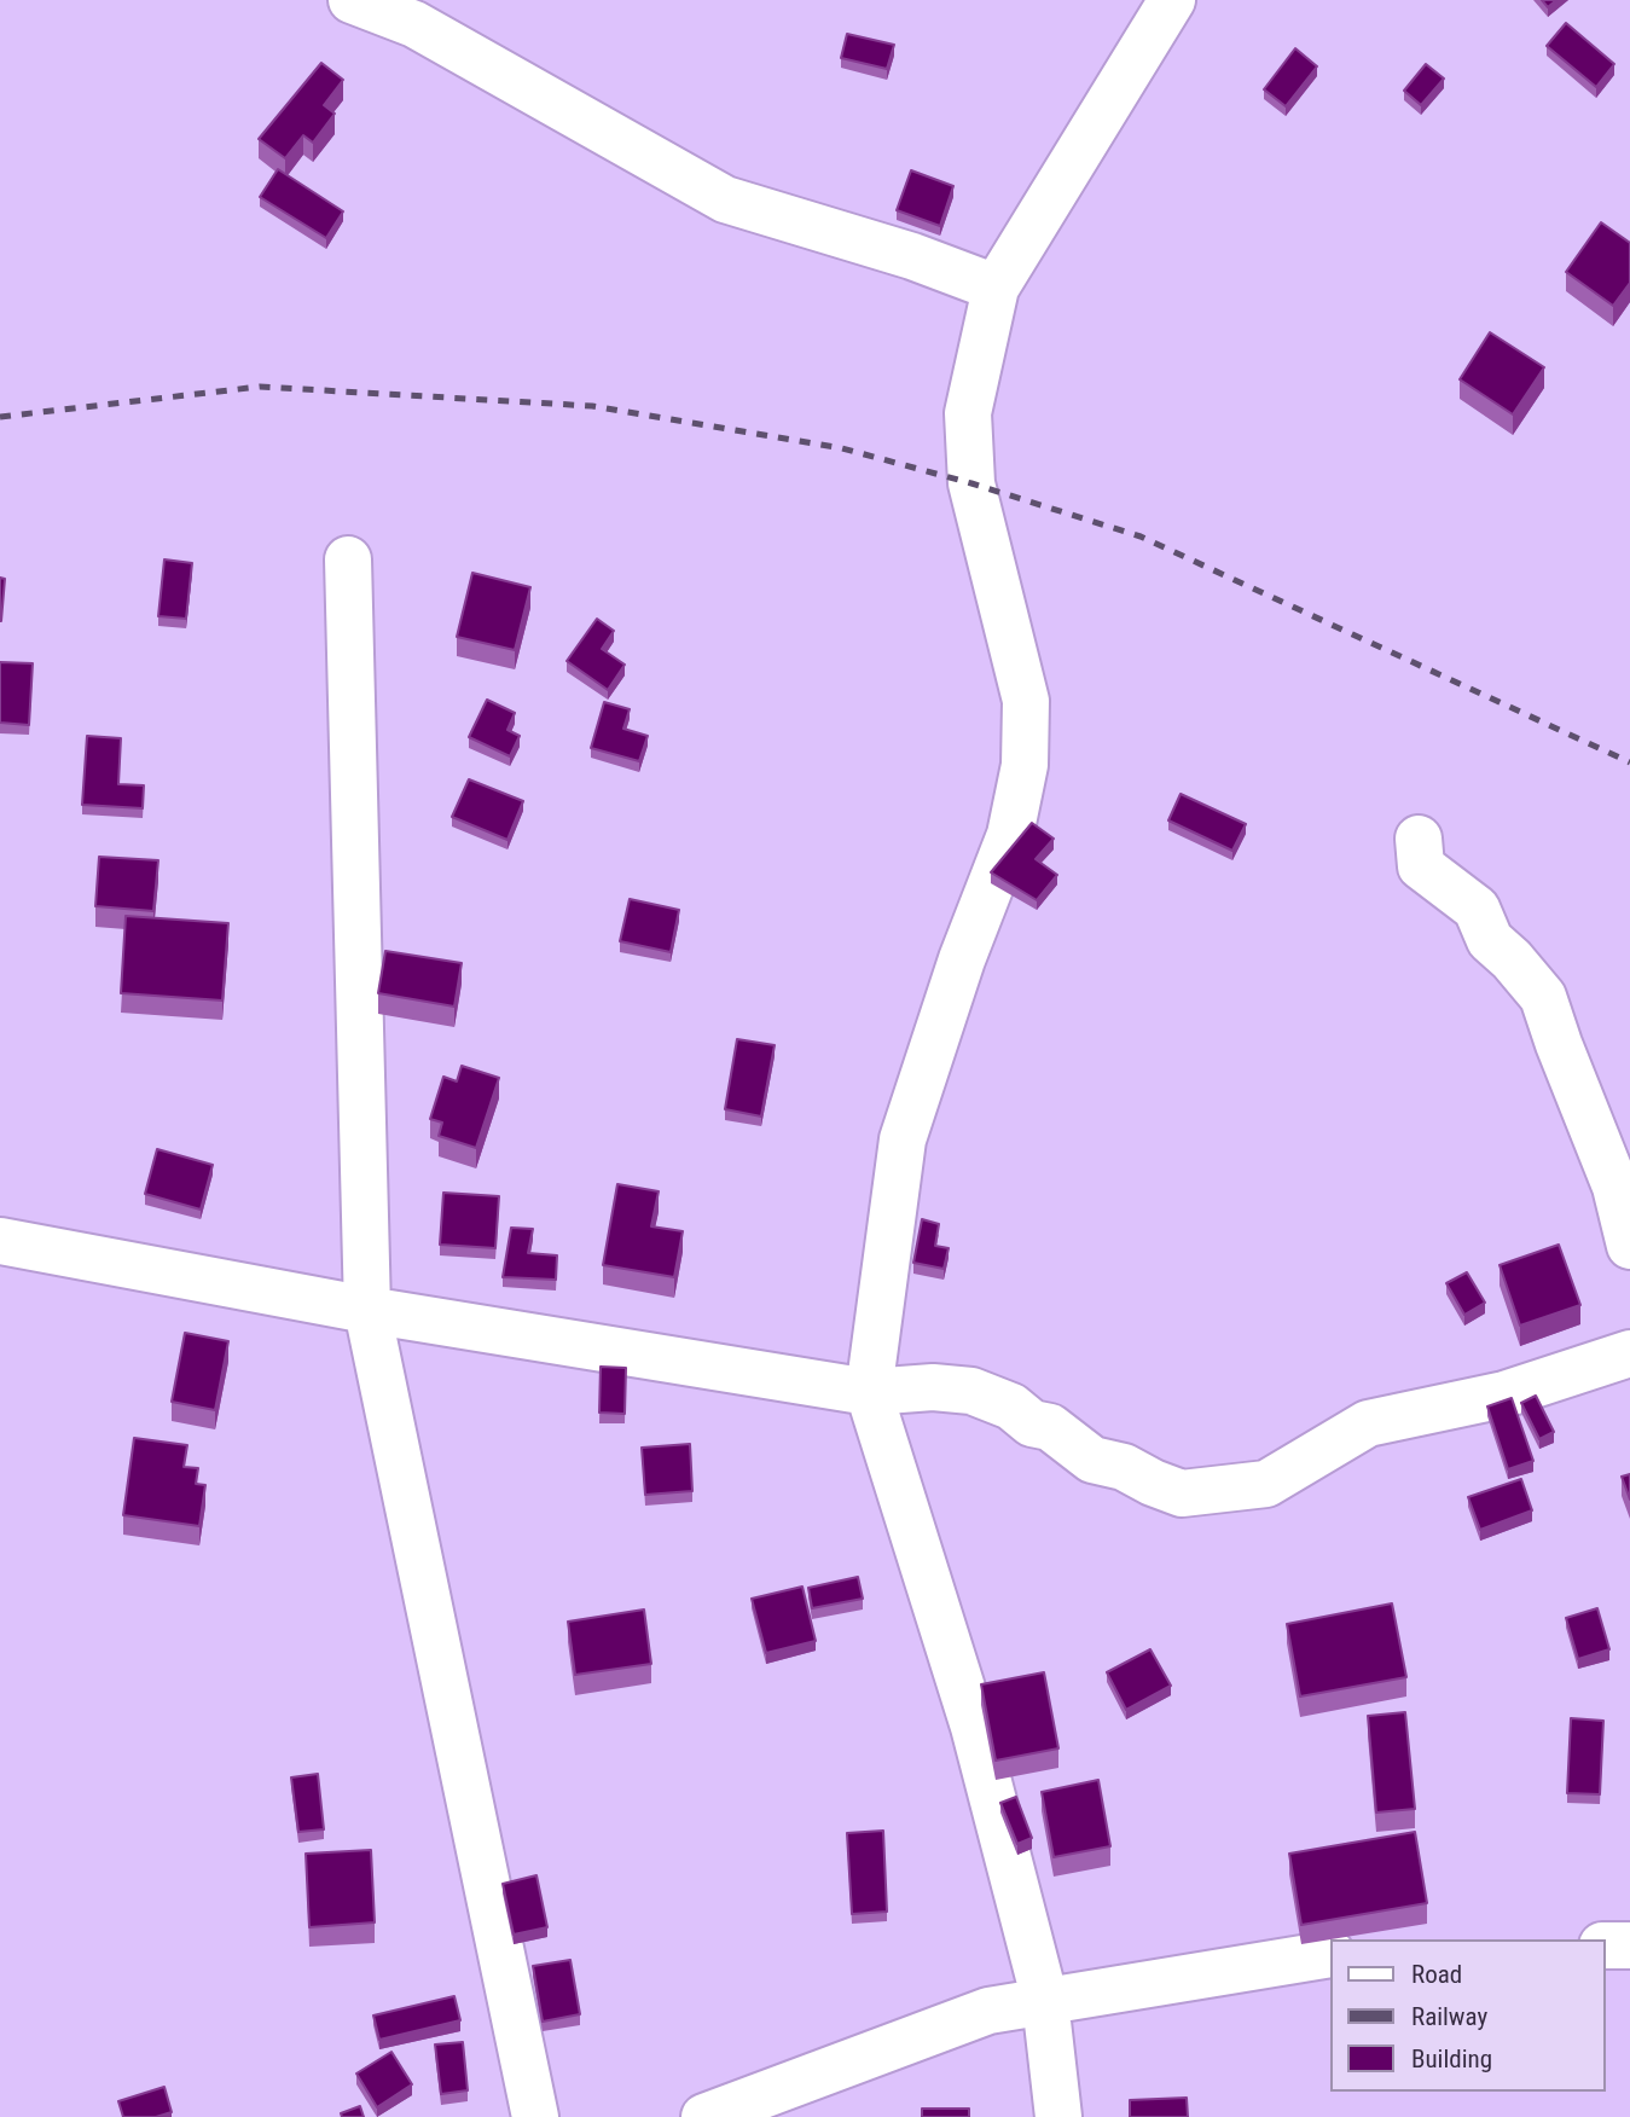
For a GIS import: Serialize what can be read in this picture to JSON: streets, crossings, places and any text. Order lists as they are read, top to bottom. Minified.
{"legend":["Road","Railway","Building"]}
